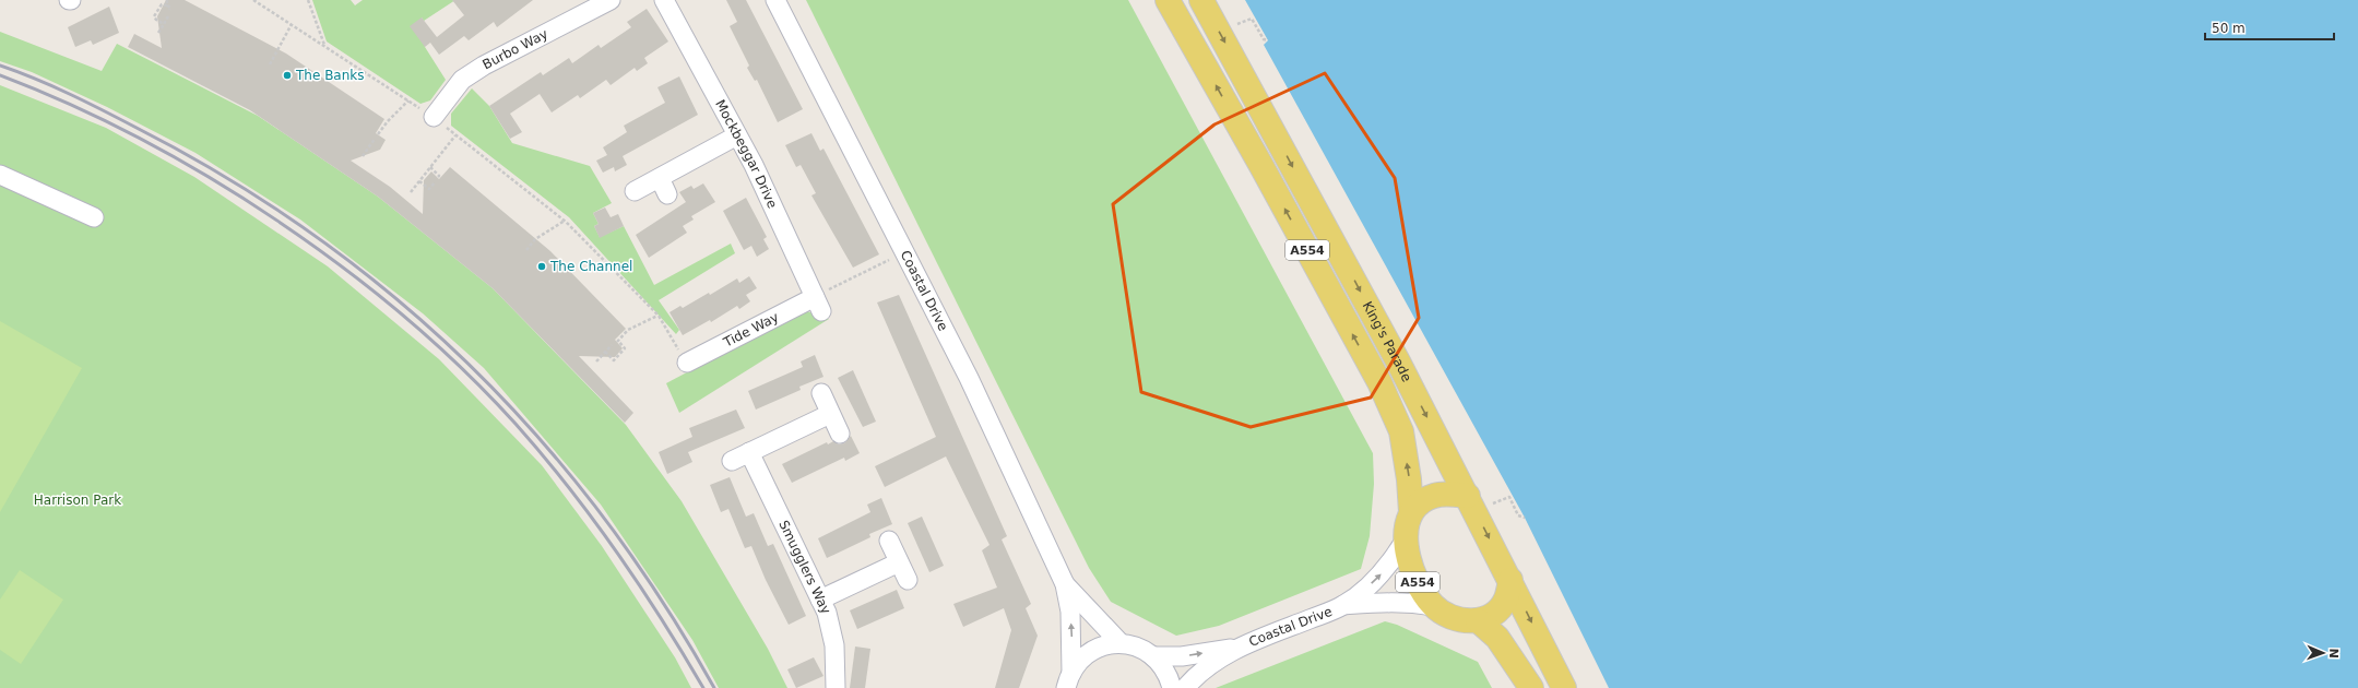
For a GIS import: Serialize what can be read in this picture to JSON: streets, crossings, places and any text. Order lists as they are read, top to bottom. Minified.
{"streets":{"main road":["A554","King's Parade"],"street":["Burbo Way","Mockbeggar Drive","Coastal Drive","Tide Way","Smugglers Way"]},"crossings":[["Mockbeggar Drive","Tide Way"],["A554","Coastal Drive"],["A554","King's Parade"],["Coastal Drive","King's Parade"]],"parks":["Harrison Park"],"places":["The Banks","The Channel"],"scale_bar":"50 m","north":"right"}
